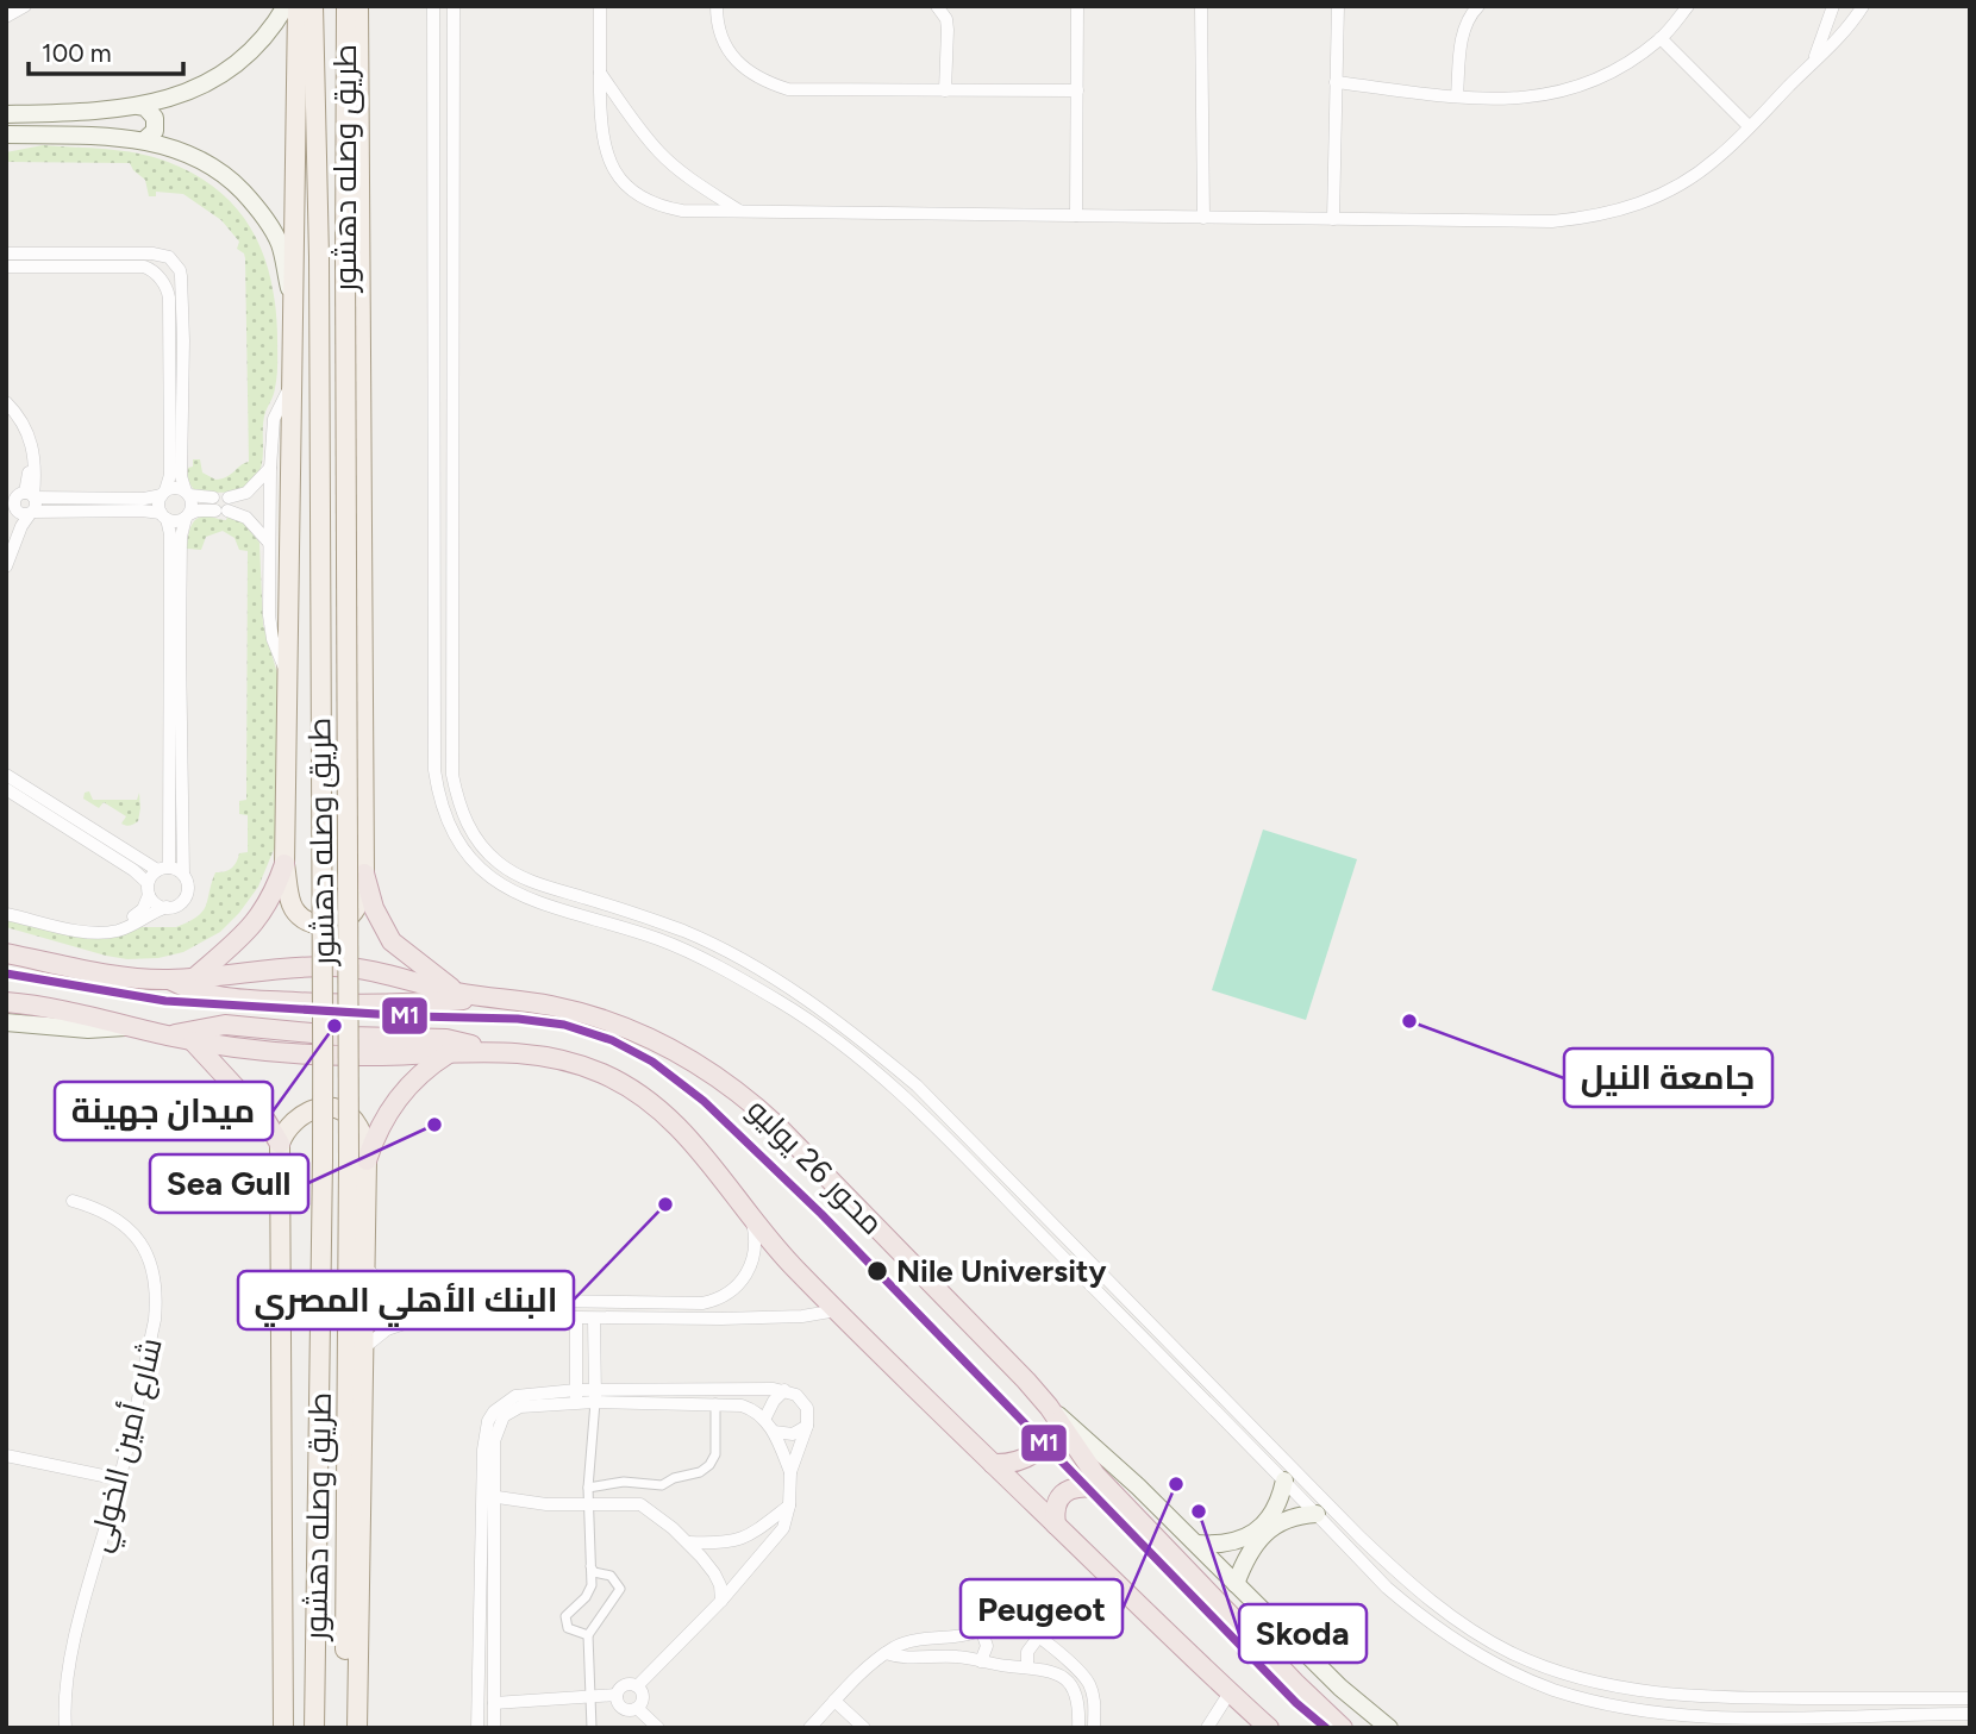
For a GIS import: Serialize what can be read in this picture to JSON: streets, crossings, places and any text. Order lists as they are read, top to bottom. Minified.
{"streets":{"highway":["محور 26 يوليو"],"main road":["طريق وصله دهشور"],"street":["شارع أمين الخولي"]},"places":["جامعة النيل","ميدان جهينة","Sea Gull","البنك الأهلي المصري","Nile University","Peugeot","Skoda"],"lines":["transit line M1"],"scale_bar":"100 m"}
